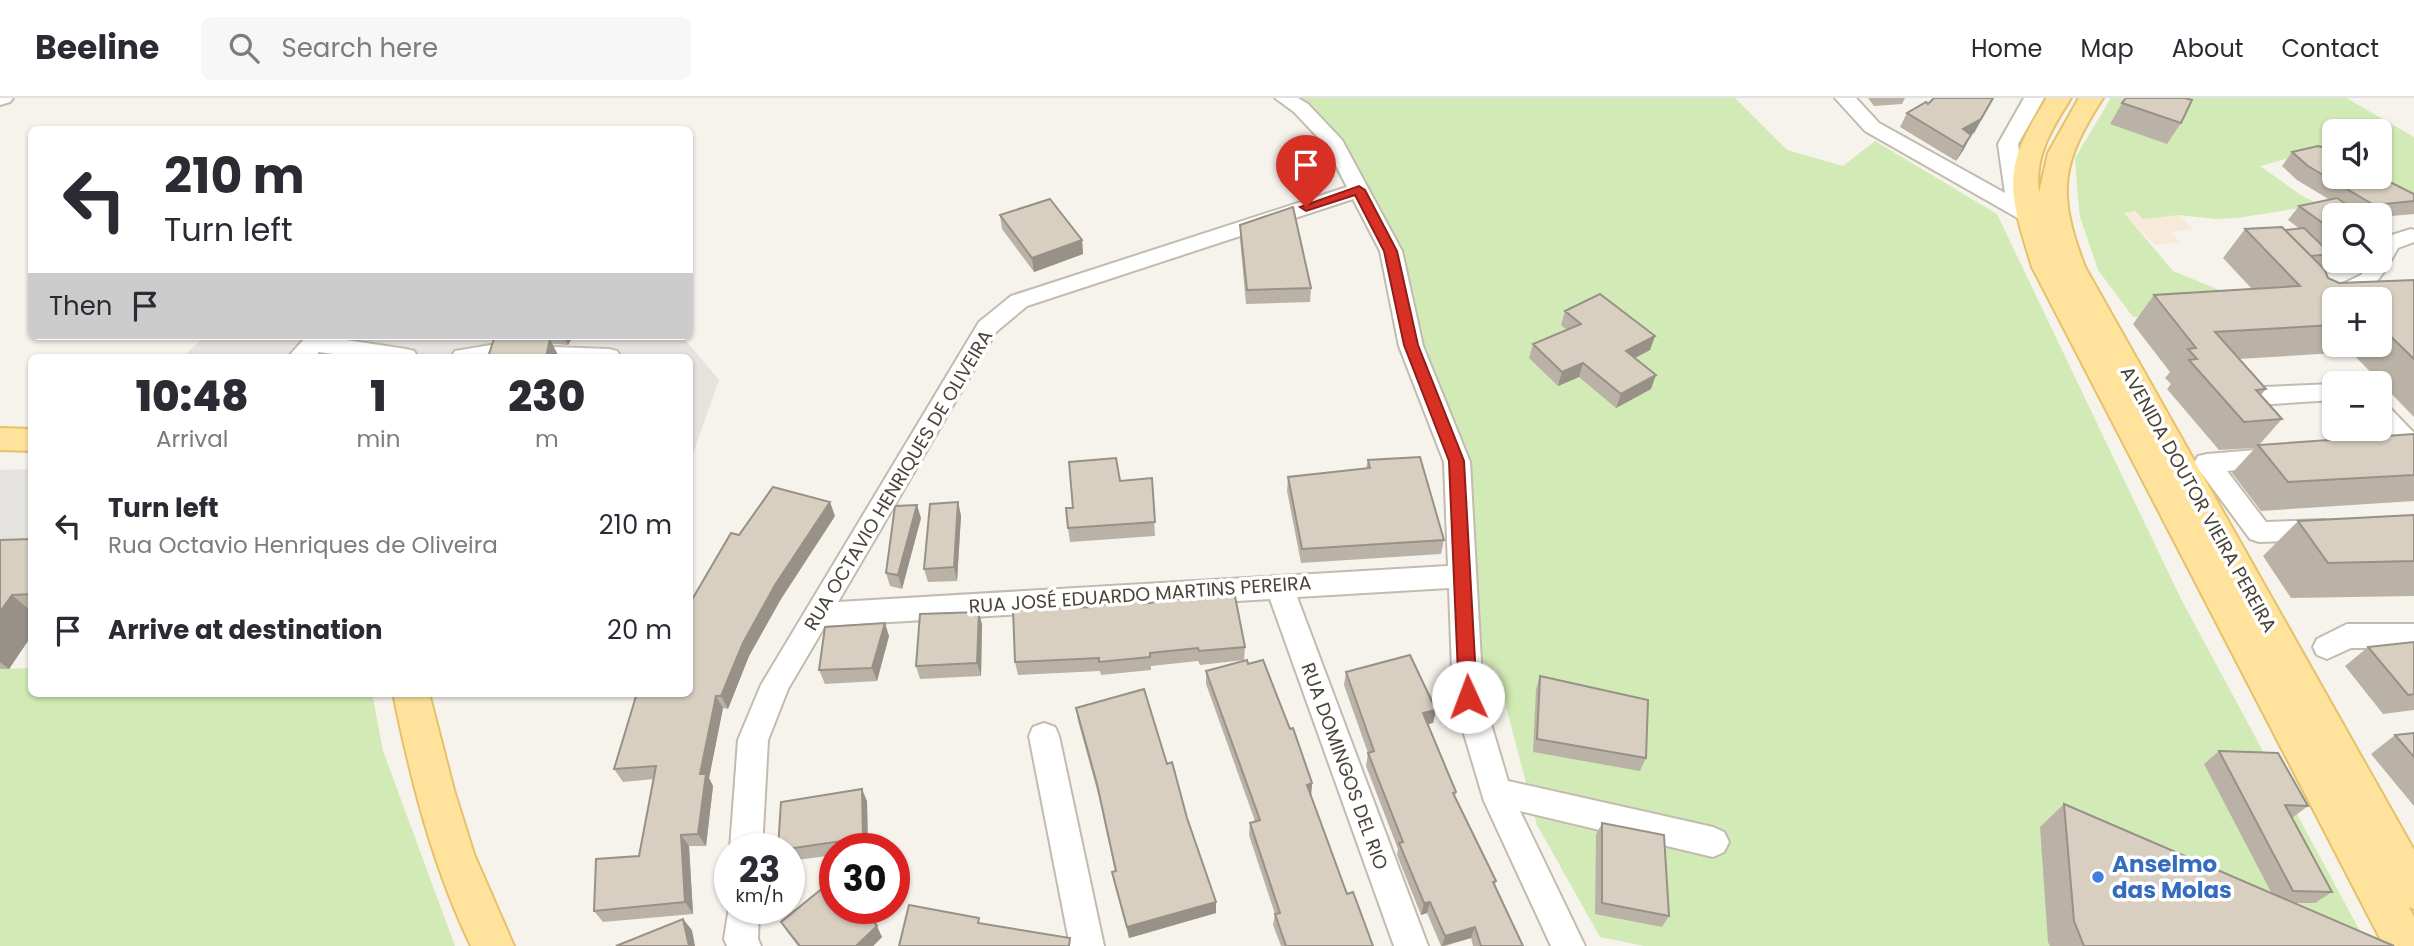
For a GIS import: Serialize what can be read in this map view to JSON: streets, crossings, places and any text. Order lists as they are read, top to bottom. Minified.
{"streets":{"main road":["AVENIDA DOUTOR VIEIRA PEREIRA"],"street":["RUA OCTAVIO HENRIQUES DE OLIVEIRA","RUA JOSÉ EDUARDO MARTINS PEREIRA","RUA DOMINGOS DEL RIO"]},"crossings":[["RUA OCTAVIO HENRIQUES DE OLIVEIRA","RUA JOSÉ EDUARDO MARTINS PEREIRA"],["RUA JOSÉ EDUARDO MARTINS PEREIRA","RUA DOMINGOS DEL RIO"]],"places":["Anselmo das Molas"],"page":{"header":"Beeline","search":"Search here","nav":["Home","Map","About","Contact"],"map_buttons":["+","−"],"turn":["210 m","Turn left"],"then":"Then","eta":["10:48","Arrival","1","min","230","m"],"list":[{"name":"Turn left","note":"Rua Octavio Henriques de Oliveira","value":"210 m"},{"name":"Arrive at destination","value":"20 m"}],"speed":"23 km/h","limit":"30"}}
